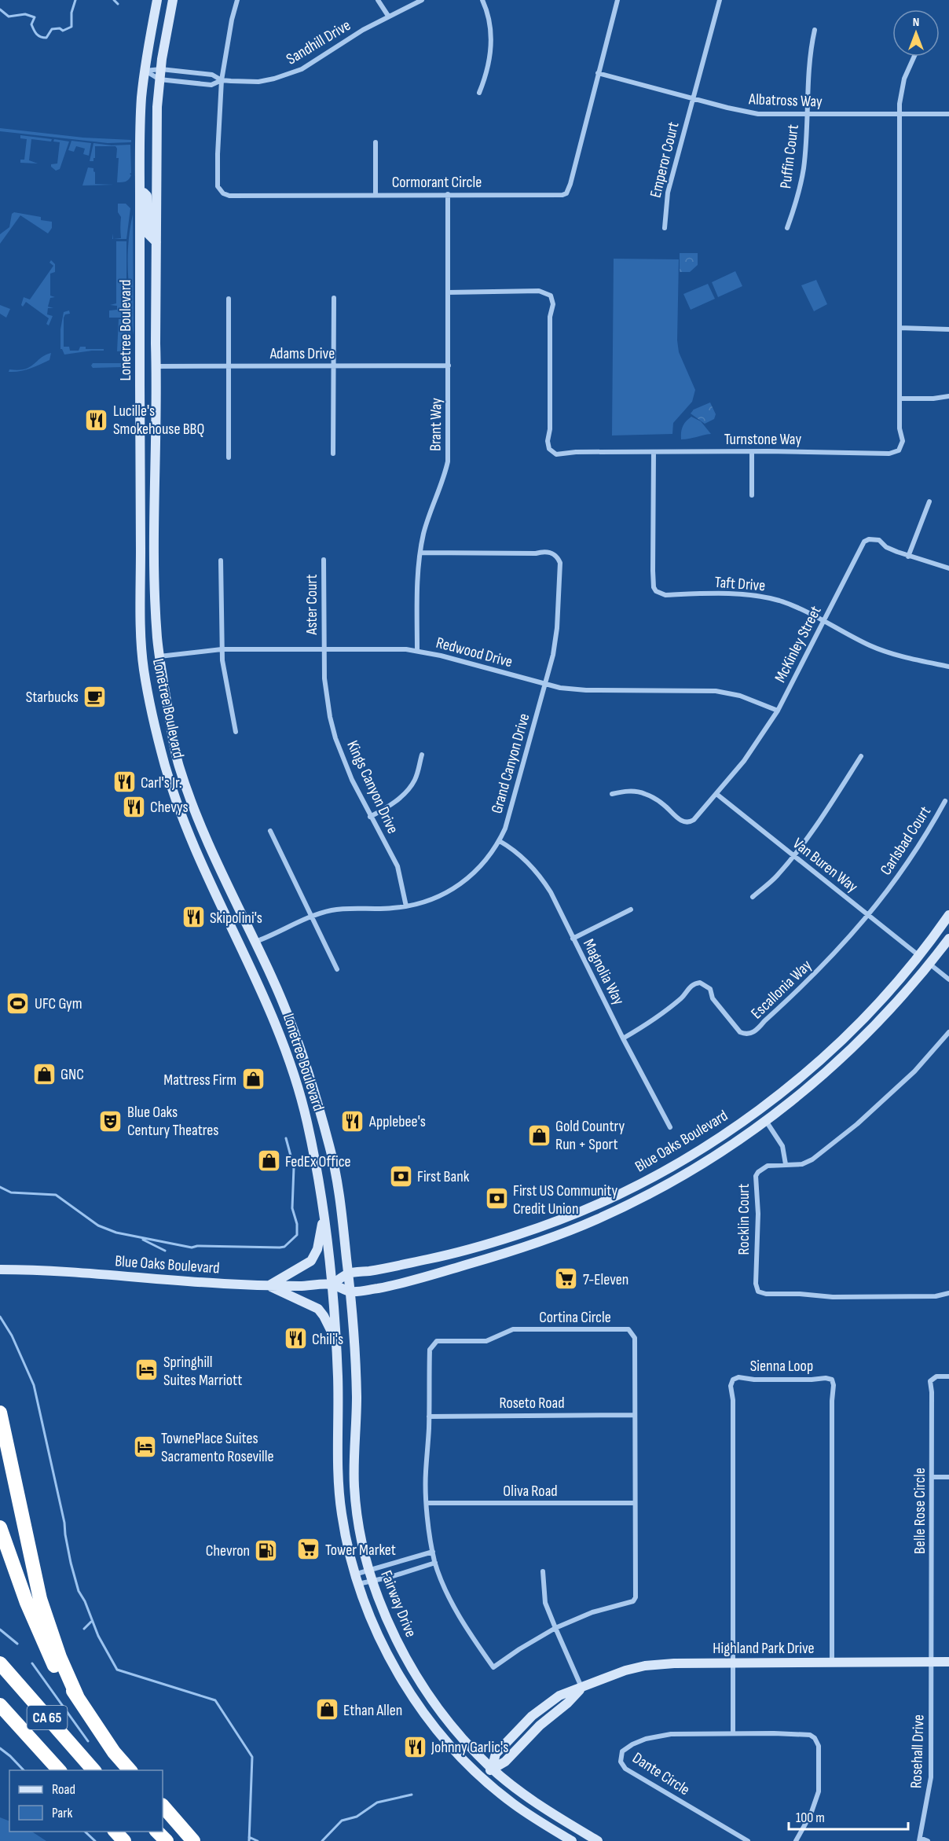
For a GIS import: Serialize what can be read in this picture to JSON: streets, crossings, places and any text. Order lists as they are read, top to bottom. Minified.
{"streets":{"highway":["CA 65"],"main road":["Lonetree Boulevard","Blue Oaks Boulevard","Fairway Drive","Highland Park Drive"],"street":["Sandhill Drive","Albatross Way","Puffin Court","Emperor Court","Cormorant Circle","Adams Drive","Brant Way","Turnstone Way","Taft Drive","Aster Court","McKinley Street","Redwood Drive","Grand Canyon Drive","Kings Canyon Drive","Carlsbad Court","Van Buren Way","Magnolia Way","Escallonia Way","Rocklin Court","Cortina Circle","Sienna Loop","Roseto Road","Oliva Road","Belle Rose Circle","Rosehall Drive","Dante Circle"]},"crossings":[["Sandhill Drive","Cormorant Circle"],["Sandhill Drive","Lonetree Boulevard"],["Albatross Way","Puffin Court"],["Albatross Way","Emperor Court"],["Albatross Way","Cormorant Circle"],["Albatross Way","Turnstone Way"],["Cormorant Circle","Brant Way"],["Lonetree Boulevard","Adams Drive"],["Lonetree Boulevard","Redwood Drive"],["Lonetree Boulevard","Grand Canyon Drive"],["Lonetree Boulevard","Blue Oaks Boulevard"],["Lonetree Boulevard","Fairway Drive"],["Adams Drive","Brant Way"],["Brant Way","Turnstone Way"],["Brant Way","Redwood Drive"],["Brant Way","Grand Canyon Drive"],["Turnstone Way","Taft Drive"],["Taft Drive","McKinley Street"],["Aster Court","Redwood Drive"],["Aster Court","Kings Canyon Drive"],["McKinley Street","Redwood Drive"],["McKinley Street","Van Buren Way"],["Redwood Drive","Grand Canyon Drive"],["Redwood Drive","Kings Canyon Drive"],["Grand Canyon Drive","Kings Canyon Drive"],["Grand Canyon Drive","Magnolia Way"],["Carlsbad Court","Van Buren Way"],["Carlsbad Court","Escallonia Way"],["Van Buren Way","Escallonia Way"],["Van Buren Way","Blue Oaks Boulevard"],["Magnolia Way","Escallonia Way"],["Blue Oaks Boulevard","Fairway Drive"],["Cortina Circle","Roseto Road"],["Cortina Circle","Oliva Road"],["Sienna Loop","Highland Park Drive"],["Belle Rose Circle","Highland Park Drive"],["Belle Rose Circle","Rosehall Drive"],["Fairway Drive","Highland Park Drive"],["Highland Park Drive","Rosehall Drive"]],"places":{"restaurant":["Lucille's Smokehouse BBQ","Carl's Jr.","Chevys","Skipolini's","Applebee's","Chili's","Johnny Garlic's"],"cafe":["Starbucks"],"sports":["UFC Gym"],"shop":["GNC","Mattress Firm","Gold Country Run + Sport","FedEx Office","Ethan Allen"],"theatre":["Blue Oaks Century Theatres"],"bank":["First Bank","First US Community Credit Union"],"supermarket":["7-Eleven","Tower Market"],"hotel":["Springhill Suites Marriott","TownePlace Suites Sacramento Roseville"],"fuel station":["Chevron"]},"legend":["Road","Park"],"scale_bar":"100 m","north":"top"}
